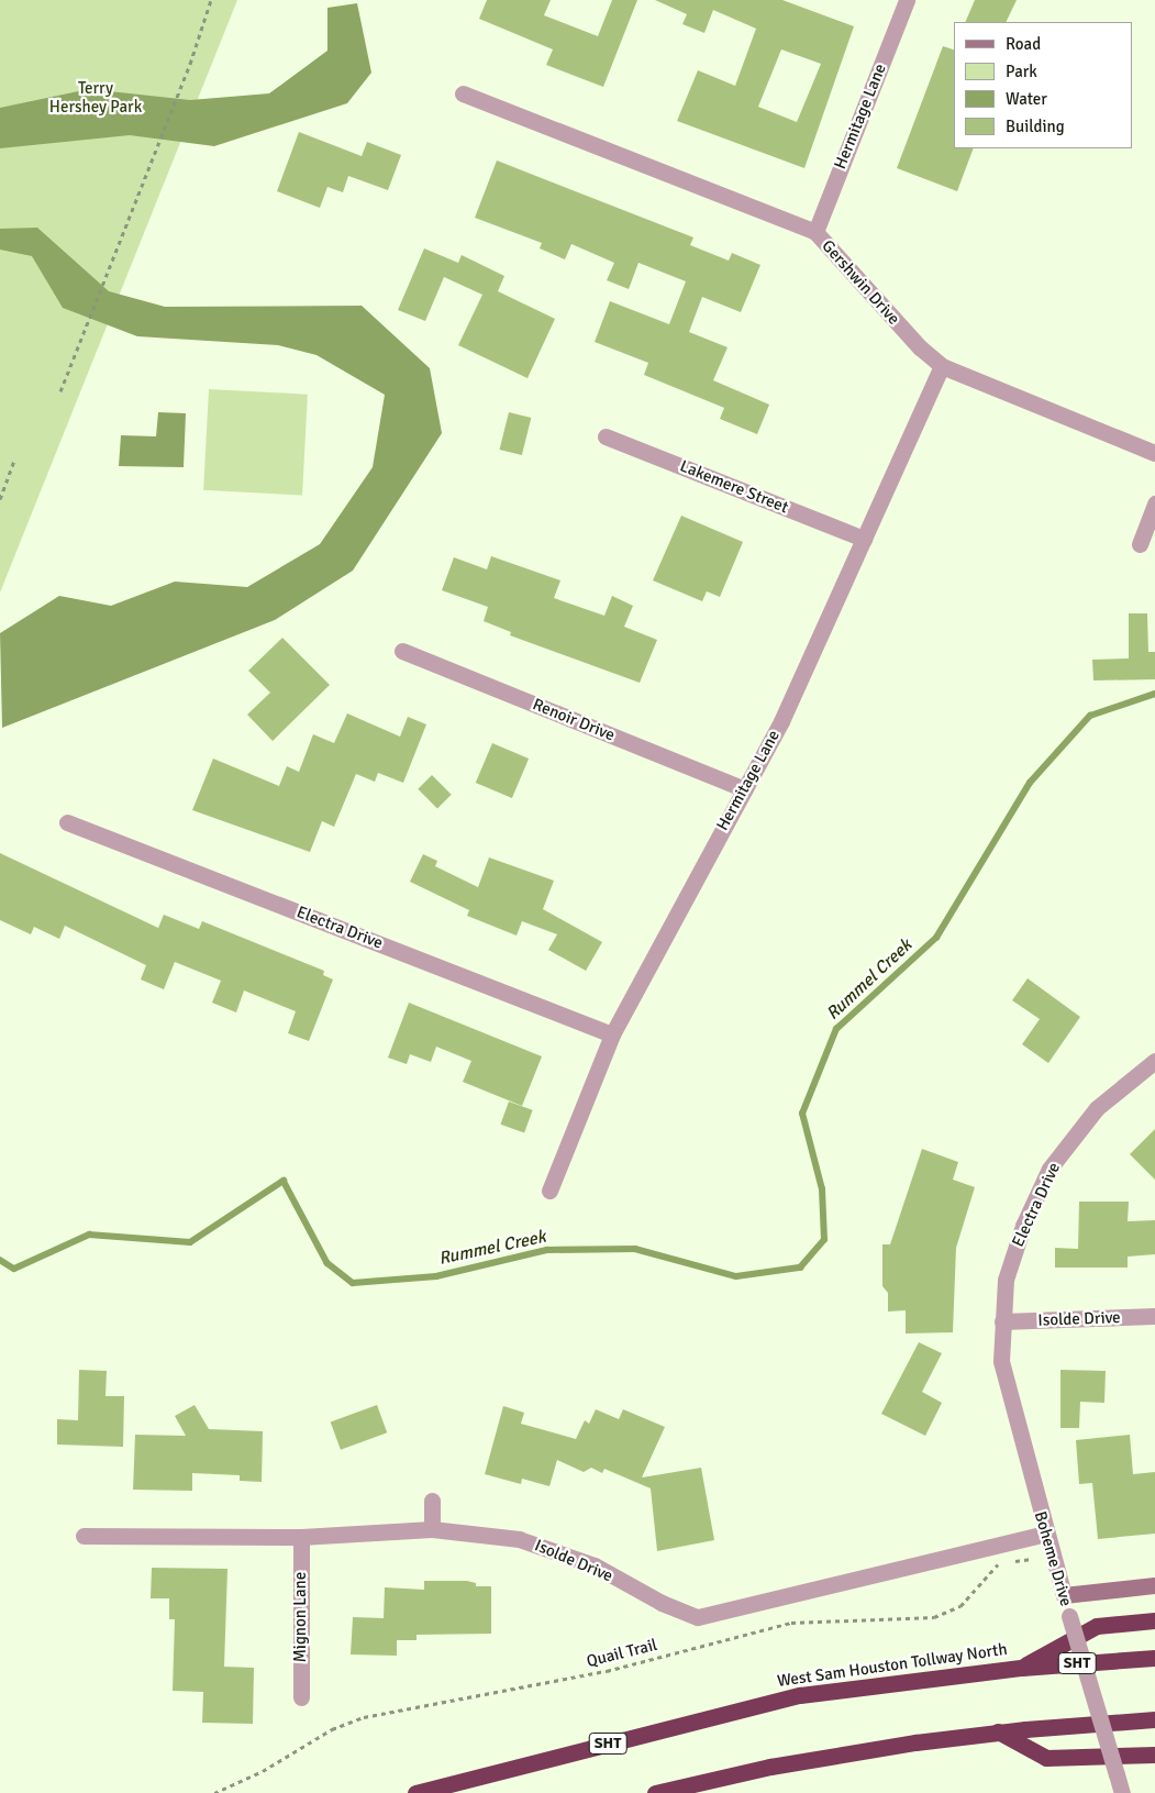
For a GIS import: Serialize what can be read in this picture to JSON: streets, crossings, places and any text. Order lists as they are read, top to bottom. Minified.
{"streets":{"highway":["SHT","West Sam Houston Tollway North"],"street":["Hermitage Lane","Gershwin Drive","Lakemere Street","Renoir Drive","Electra Drive","Isolde Drive","Boheme Drive","Mignon Lane"],"path":["Quail Trail"]},"crossings":[["Hermitage Lane","Gershwin Drive"],["Hermitage Lane","Lakemere Street"],["Hermitage Lane","Renoir Drive"],["Hermitage Lane","Electra Drive"],["Electra Drive","Isolde Drive"],["Electra Drive","Boheme Drive"],["Isolde Drive","Boheme Drive"],["Isolde Drive","Mignon Lane"]],"water":["Rummel Creek"],"parks":["Terry Hershey Park"],"legend":["Road","Park","Water","Building"]}
